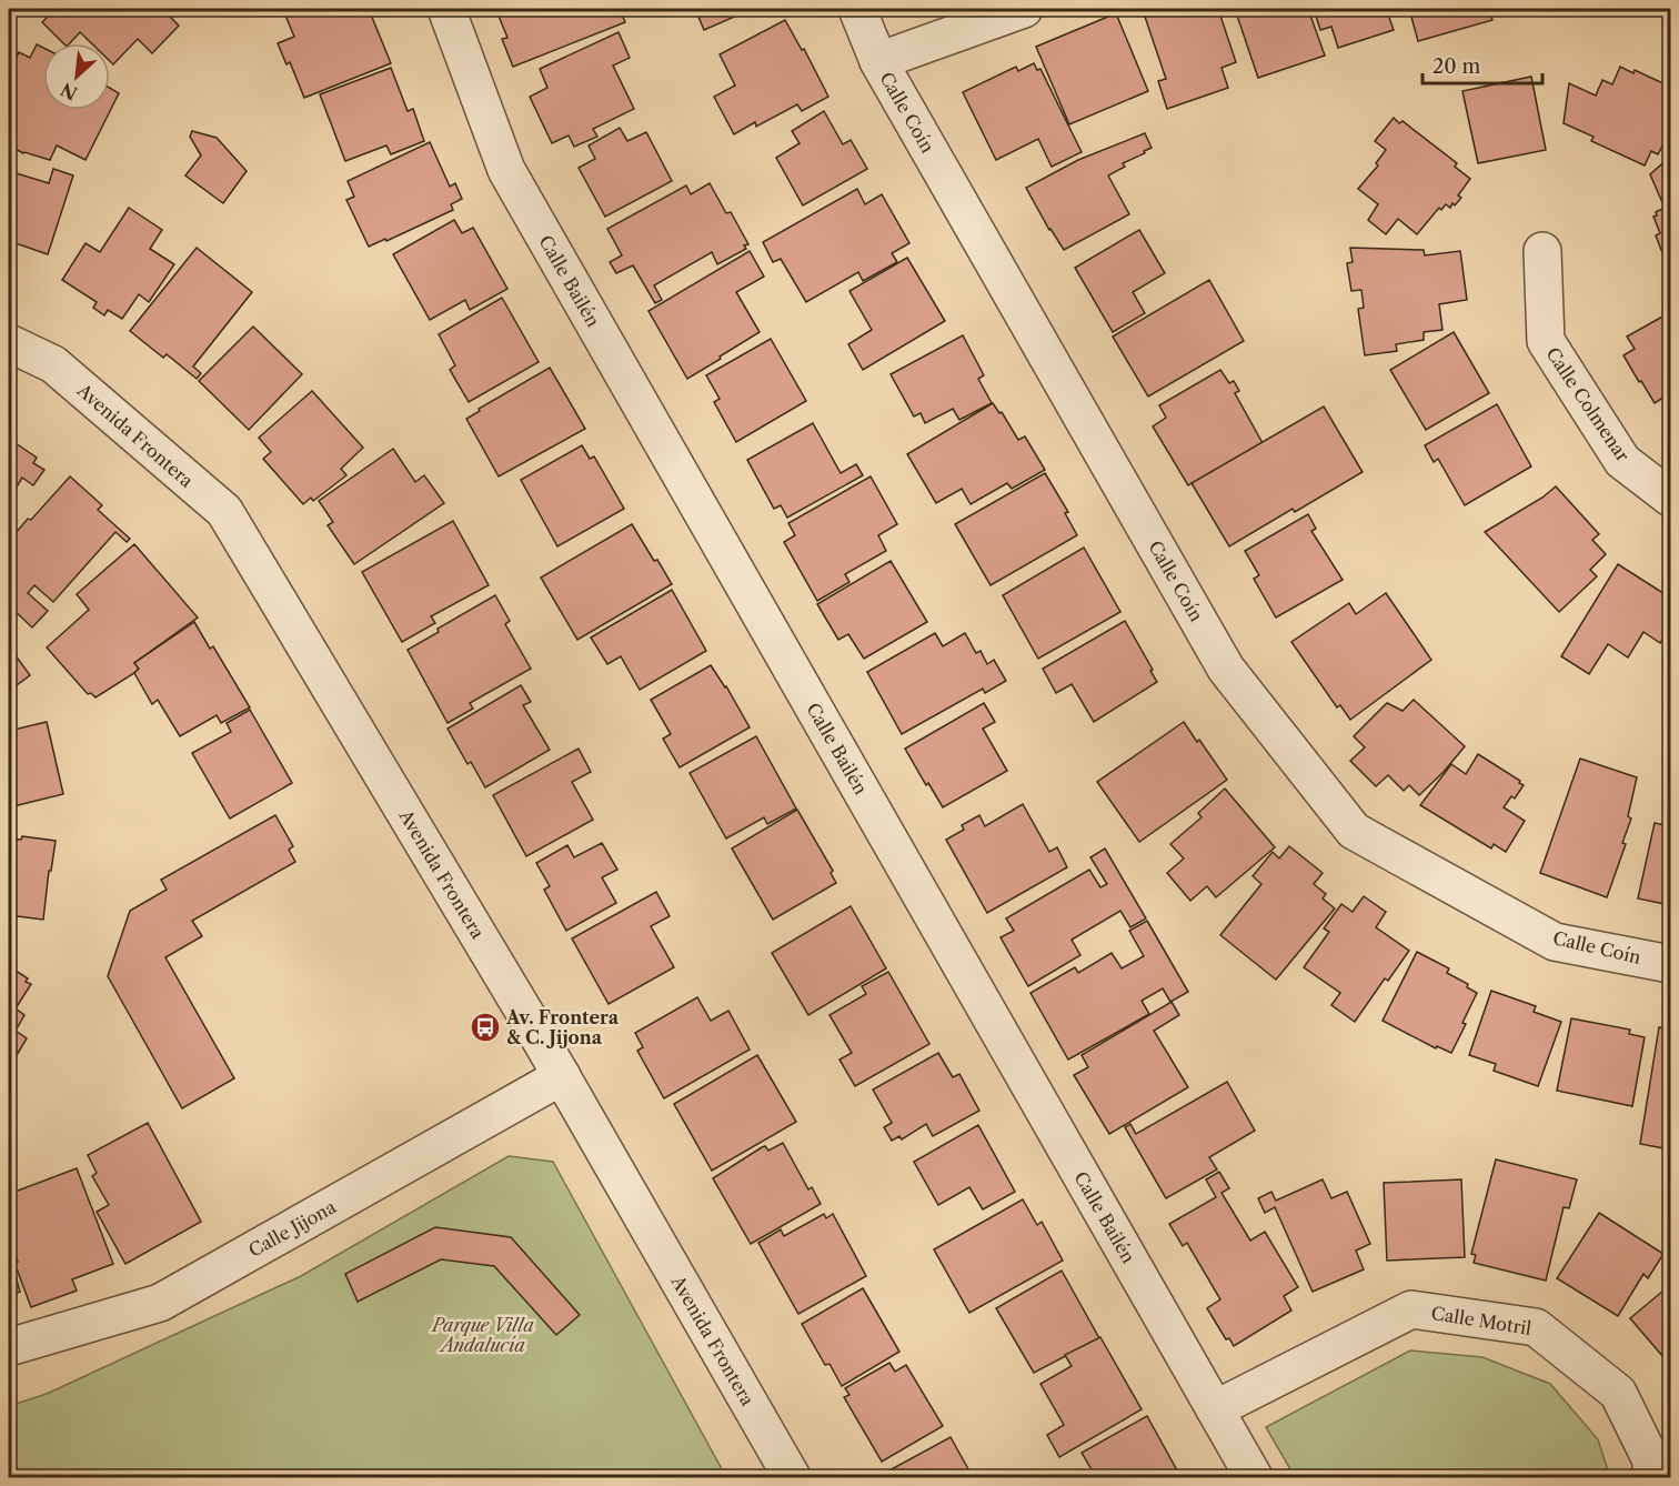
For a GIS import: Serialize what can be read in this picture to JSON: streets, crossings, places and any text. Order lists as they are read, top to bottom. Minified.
{"streets":{"street":["Calle Coín","Calle Bailén","Calle Colmenar","Avenida Frontera","Calle Jijona","Calle Motril"]},"crossings":[["Calle Bailén","Calle Motril"],["Avenida Frontera","Calle Jijona"]],"parks":["Parque Villa Andalucía"],"places":{"bus stop":["Av. Frontera & C. Jijona"]},"scale_bar":"20 m","north":"bottom left"}
